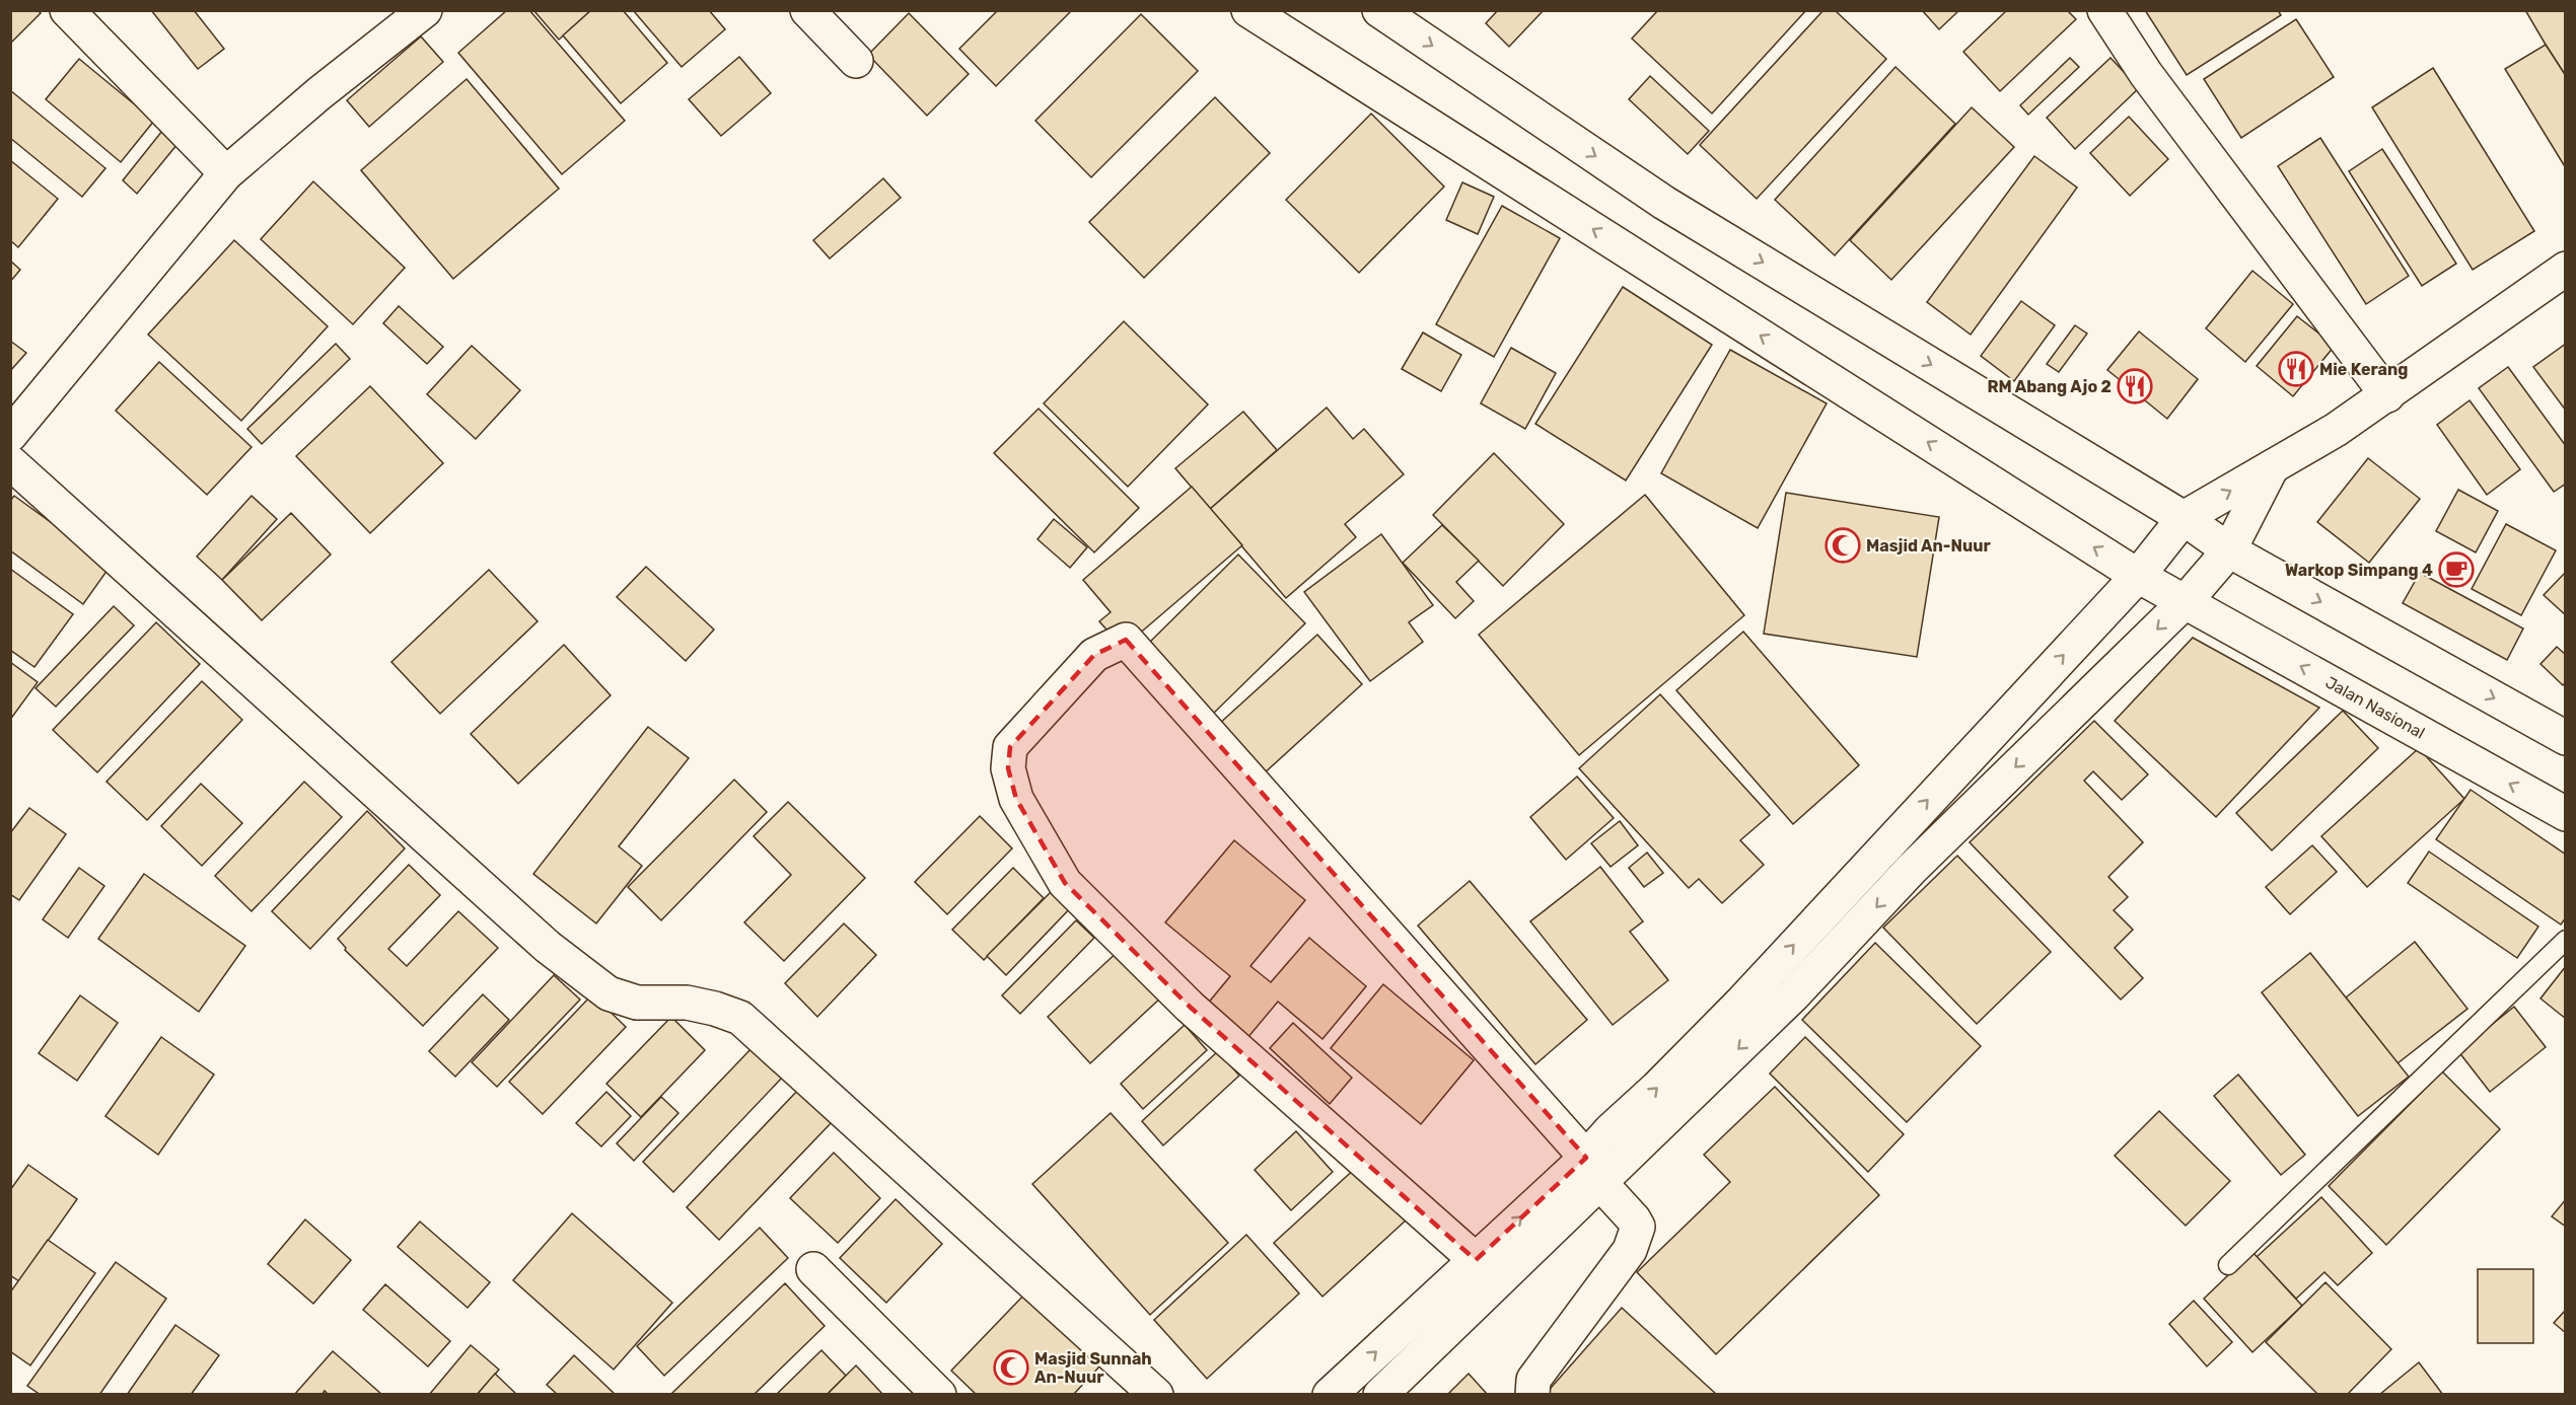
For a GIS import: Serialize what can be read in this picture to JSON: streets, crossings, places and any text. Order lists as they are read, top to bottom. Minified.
{"streets":{"main road":["Jalan Nasional"]},"places":{"restaurant":["Mie Kerang","RM Abang Ajo 2"],"mosque":["Masjid An-Nuur","Masjid Sunnah An-Nuur"],"cafe":["Warkop Simpang 4"]}}
